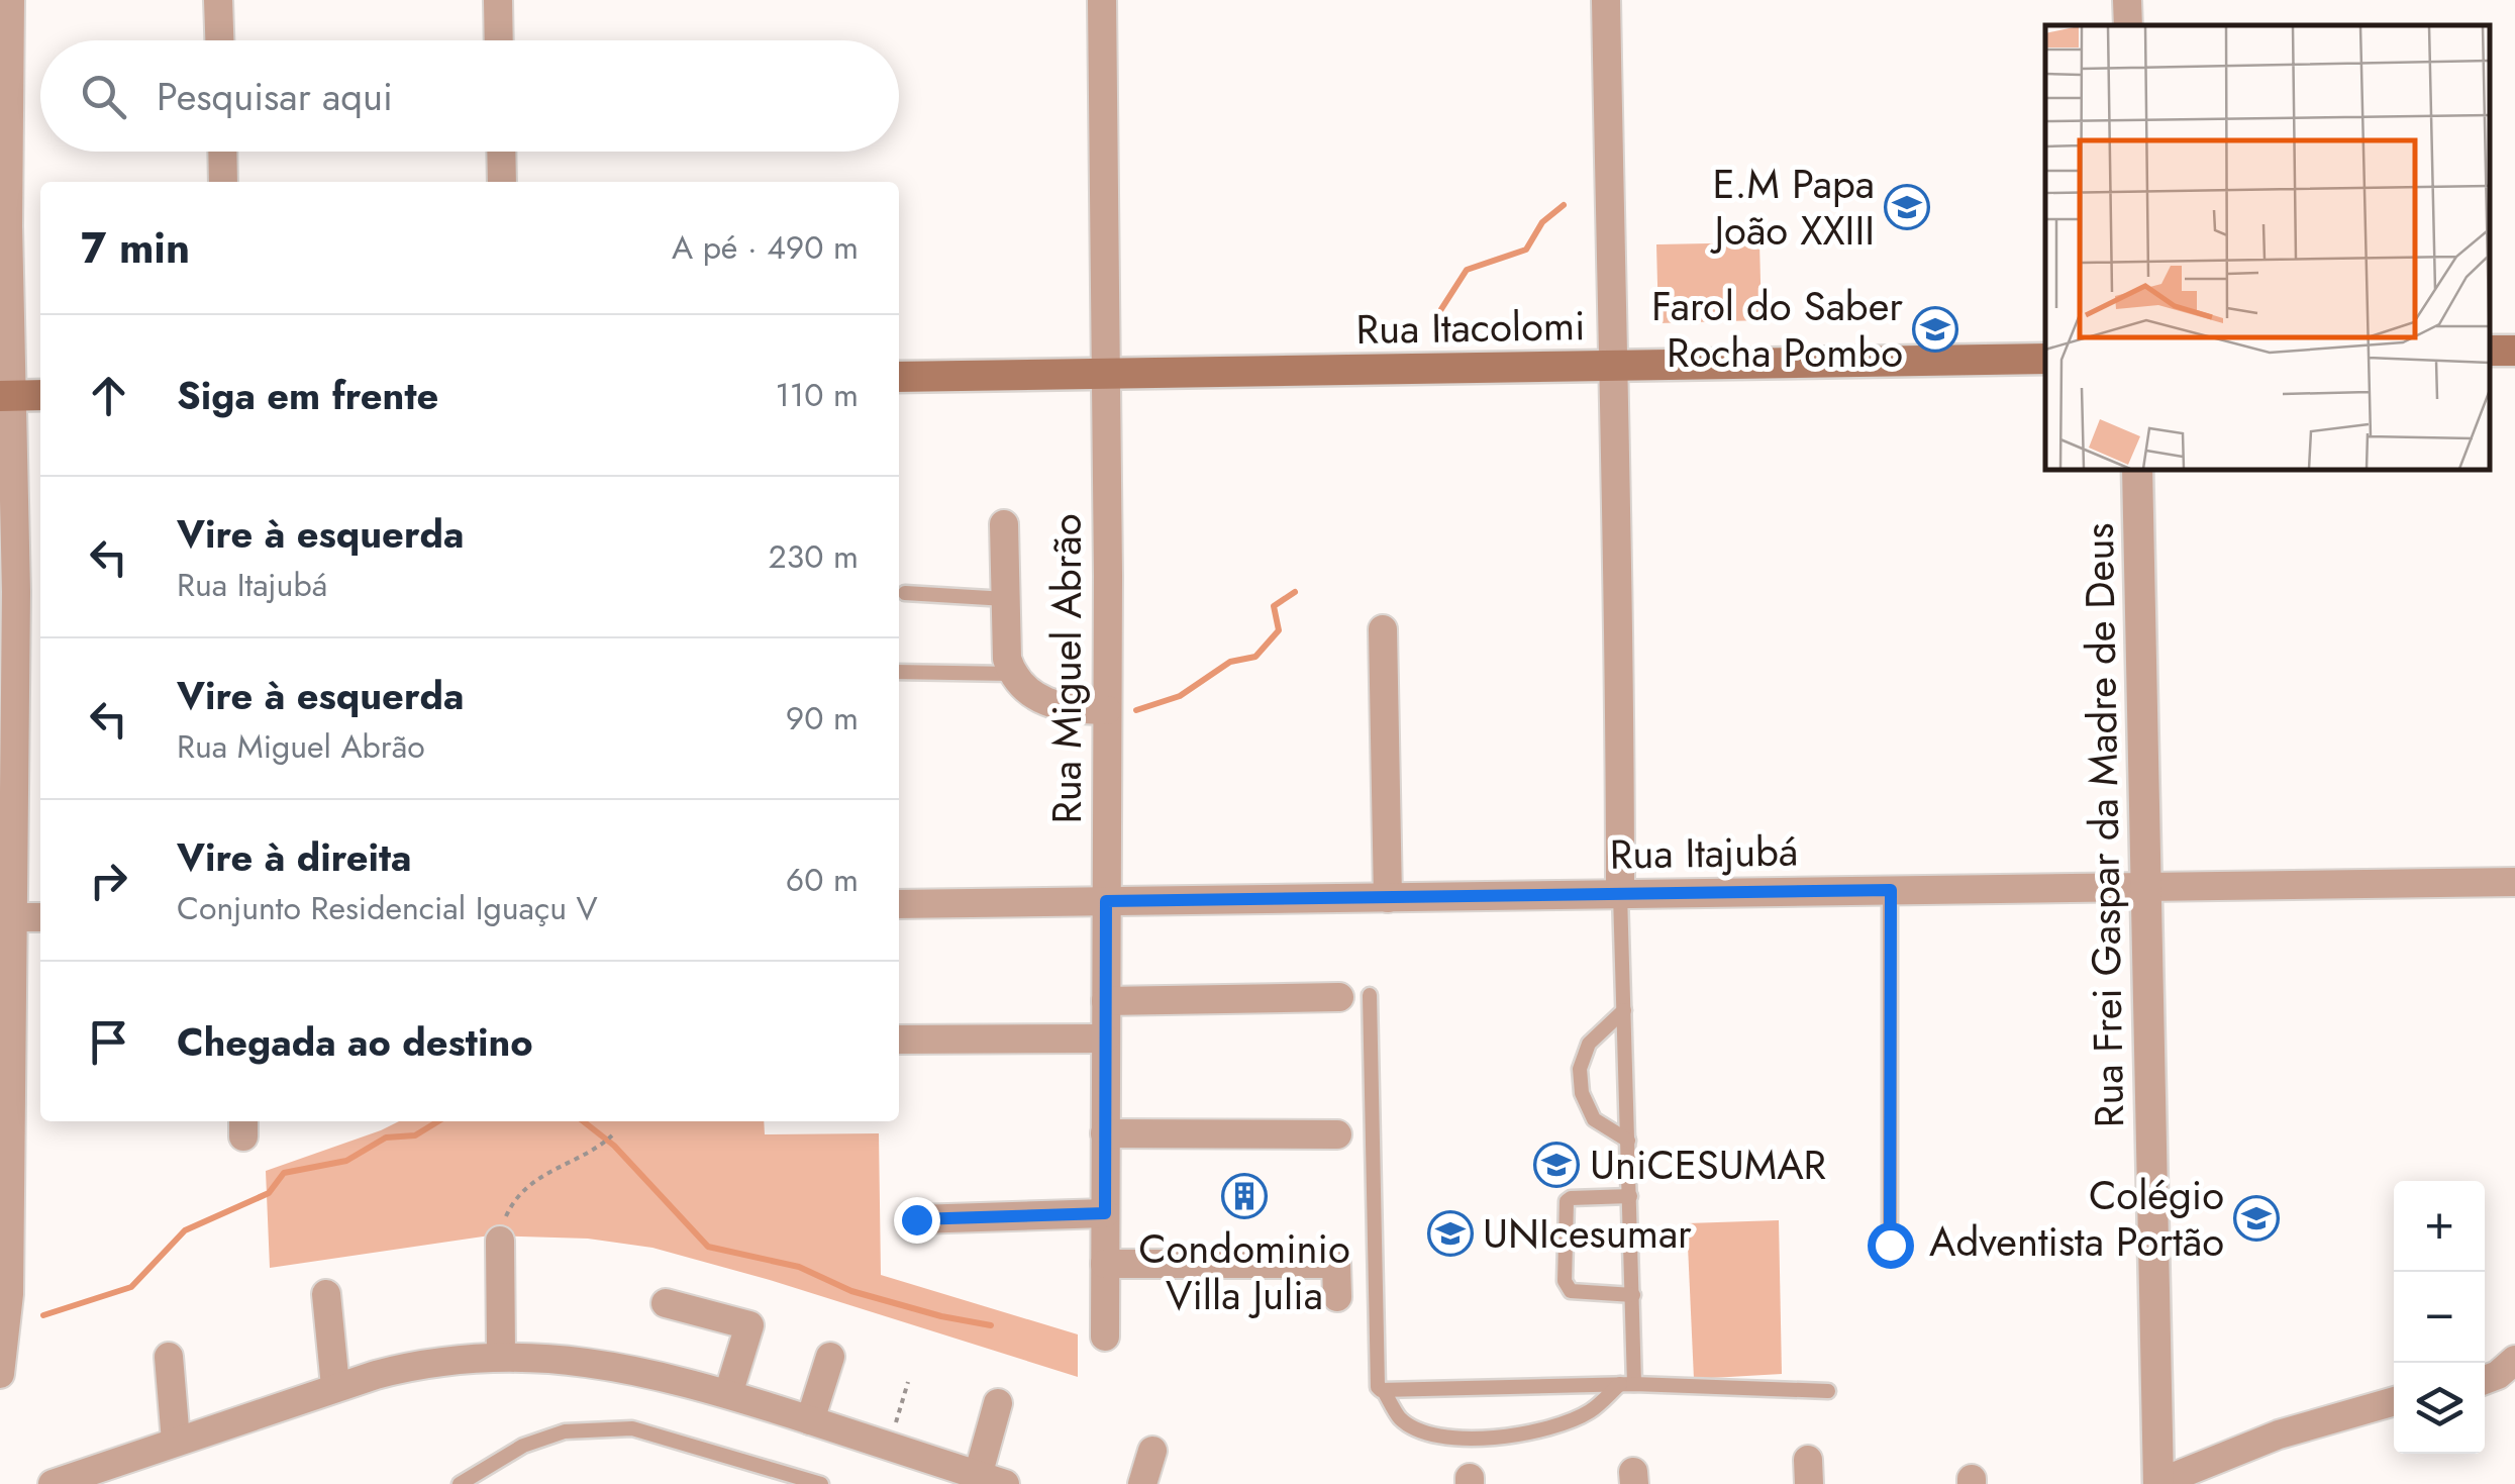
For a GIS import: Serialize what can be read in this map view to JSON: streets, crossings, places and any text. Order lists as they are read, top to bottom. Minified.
{"streets":{"main road":["Rua Itacolomi"],"street":["Rua Miguel Abrão","Rua Frei Gaspar da Madre de Deus","Rua Itajubá"]},"crossings":[["Rua Itacolomi","Rua Miguel Abrão"],["Rua Miguel Abrão","Rua Itajubá"],["Rua Frei Gaspar da Madre de Deus","Rua Itajubá"]],"places":{"school or university":["E.M Papa João XXIII","Farol do Saber Rocha Pombo","UniCESUMAR","Colégio Adventista Portão","UNIcesumar"],"building":["Condominio Villa Julia"]},"page":{"search":"Pesquisar aqui","heading":["7 min","A pé · 490 m"],"list":[["Siga em frente","110 m"],["Vire à esquerda","Rua Itajubá","230 m"],["Vire à esquerda","Rua Miguel Abrão","90 m"],["Vire à direita","Conjunto Residencial Iguaçu V","60 m"],"Chegada ao destino"],"map_buttons":["+","−"]}}
